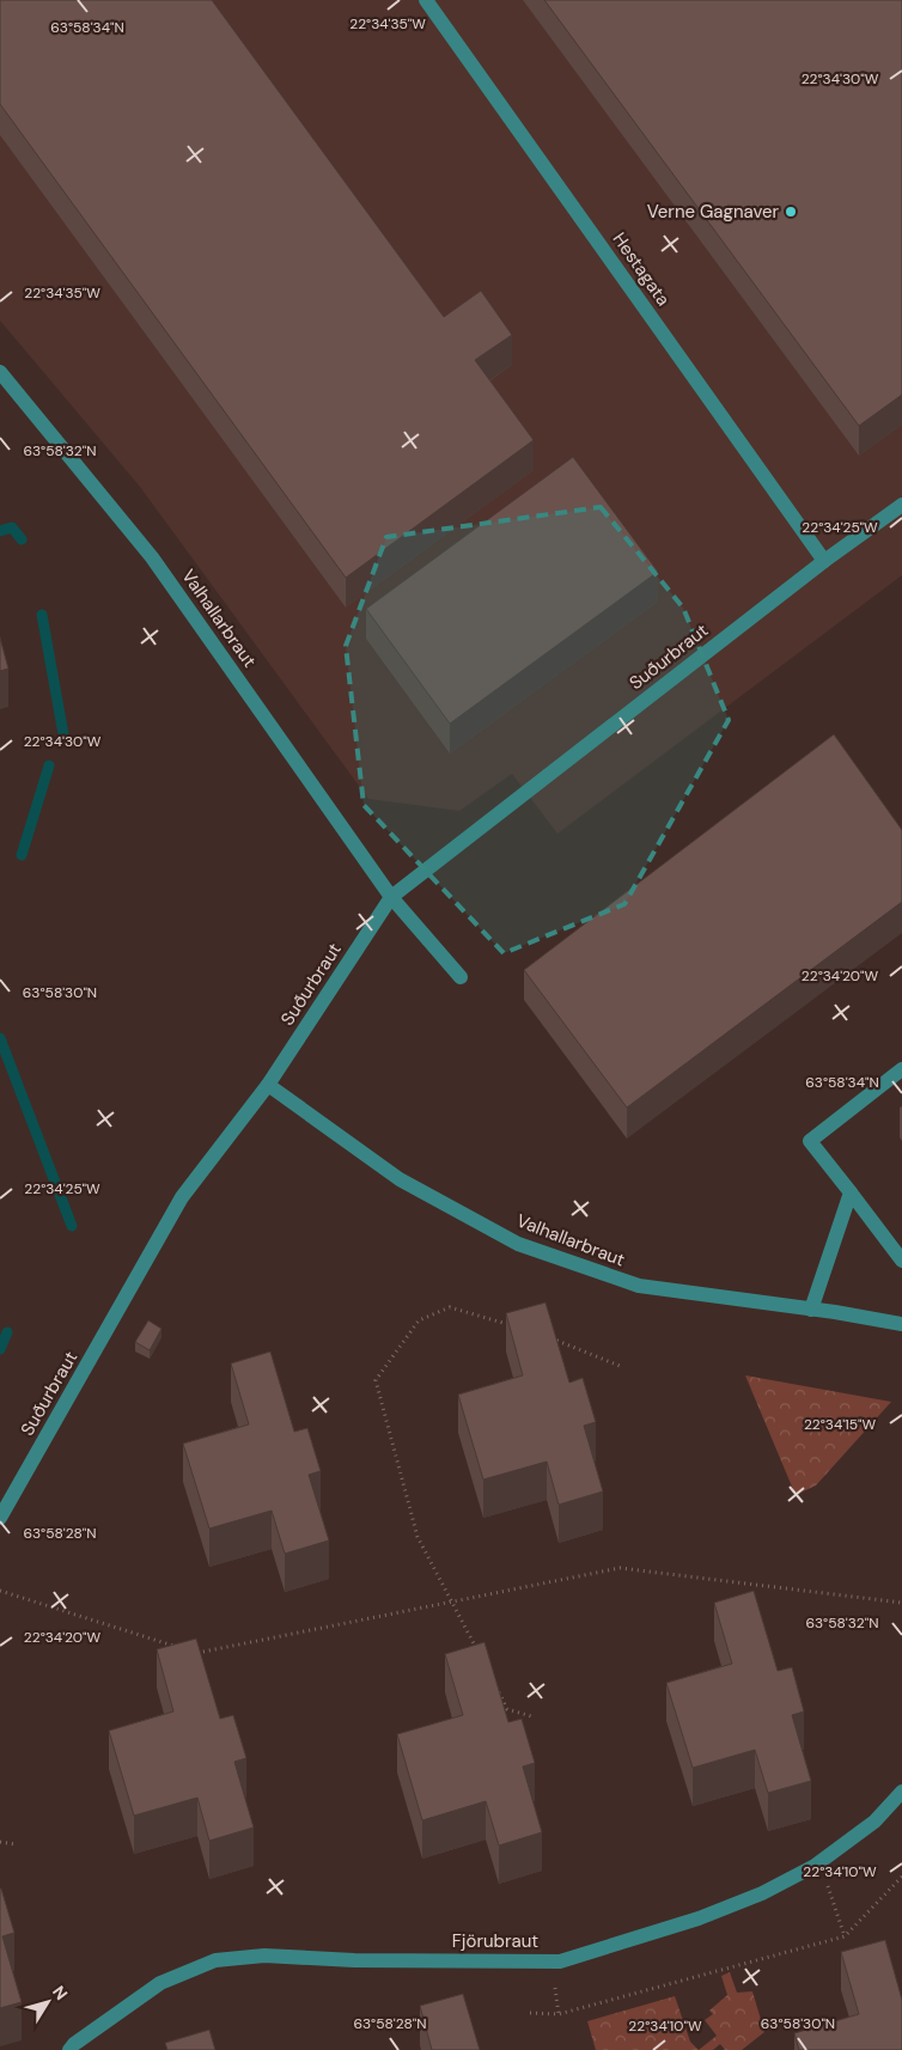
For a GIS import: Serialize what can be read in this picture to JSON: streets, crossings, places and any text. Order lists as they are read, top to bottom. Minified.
{"streets":{"street":["Hestagata","Valhallarbraut","Suðurbraut","Fjörubraut"]},"crossings":[["Hestagata","Suðurbraut"],["Valhallarbraut","Suðurbraut"]],"places":["Verne Gagnaver"],"north":"top right","coordinates":["22°34'35\"W","63°58'34\"N","22°34'30\"W","63°58'32\"N","22°34'25\"W","22°34'20\"W","63°58'30\"N","22°34'15\"W","63°58'28\"N","22°34'10\"W"]}
